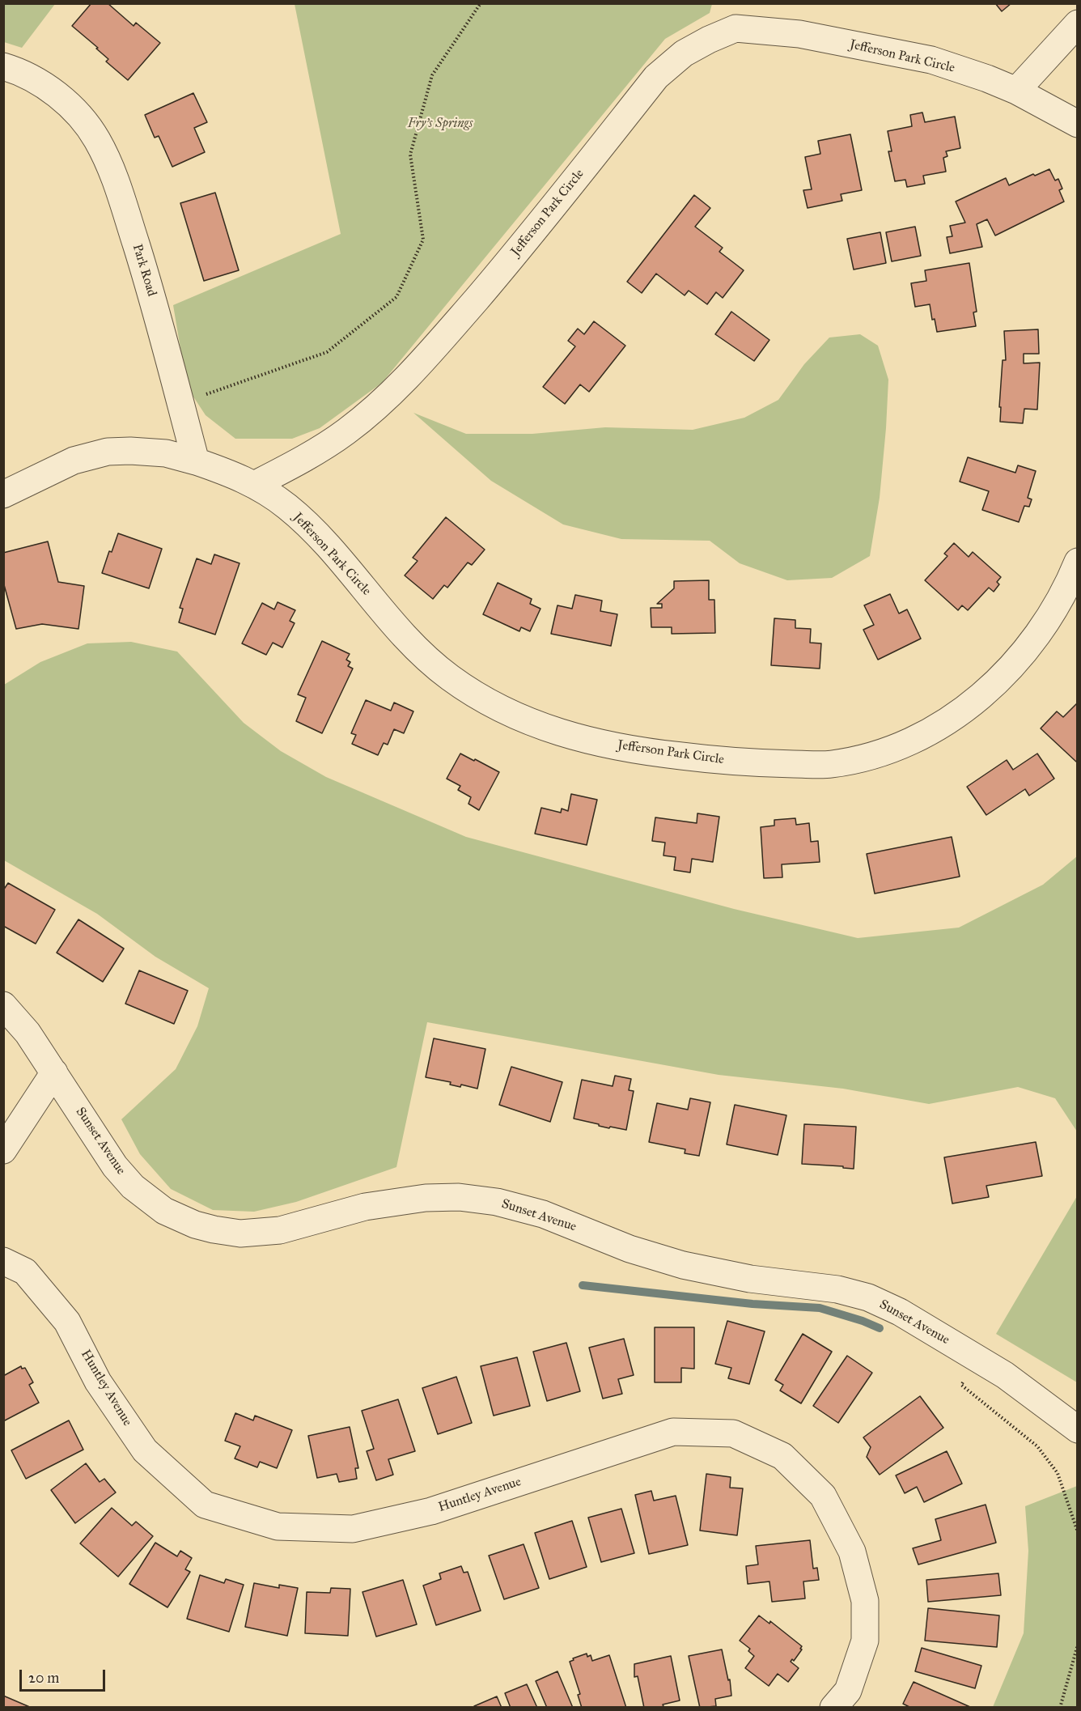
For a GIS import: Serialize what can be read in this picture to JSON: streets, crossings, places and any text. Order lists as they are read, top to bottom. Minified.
{"streets":{"street":["Jefferson Park Circle","Park Road","Sunset Avenue","Huntley Avenue"]},"parks":["Fry's Springs"],"scale_bar":"20 m"}
